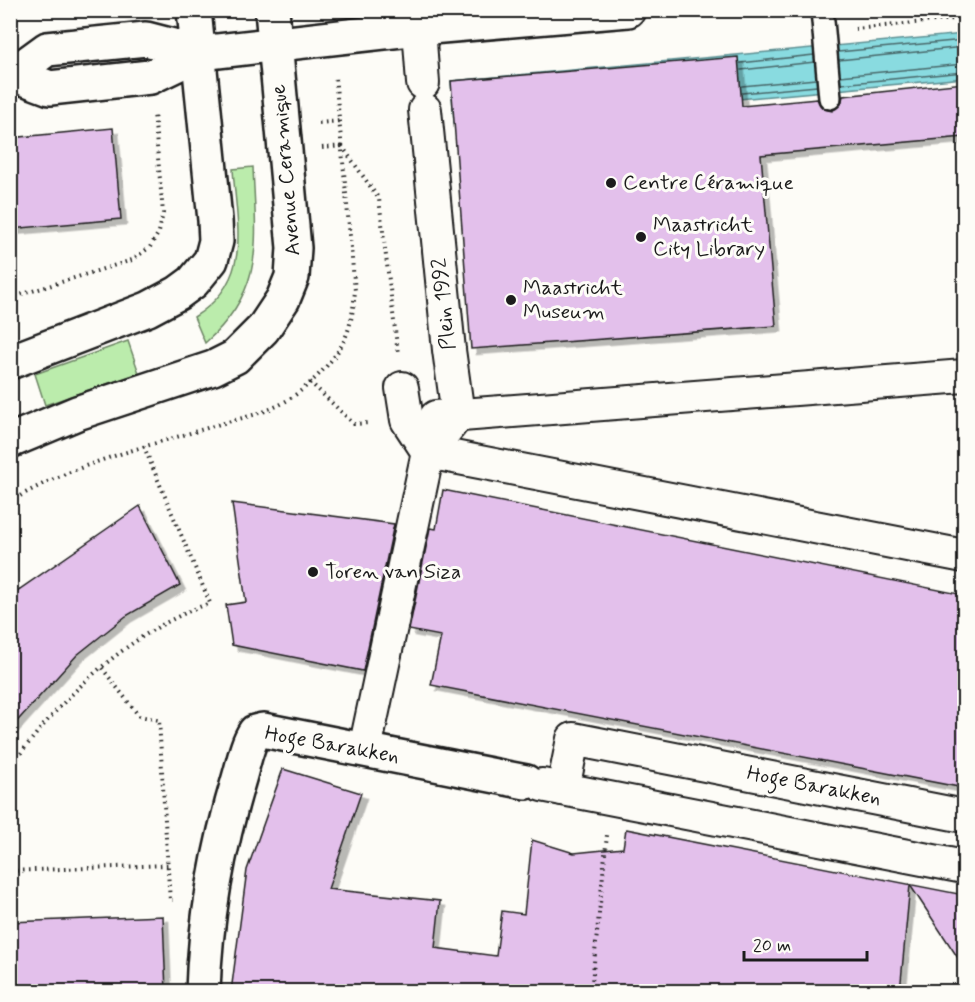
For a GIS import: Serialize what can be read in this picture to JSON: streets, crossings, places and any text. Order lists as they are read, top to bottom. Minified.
{"streets":{"street":["Avenue Ceramique","Plein 1992","Hoge Barakken"]},"places":["Centre Céramique","Maastricht City Library","Maastricht Museum","Toren van Siza"],"scale_bar":"20 m"}
